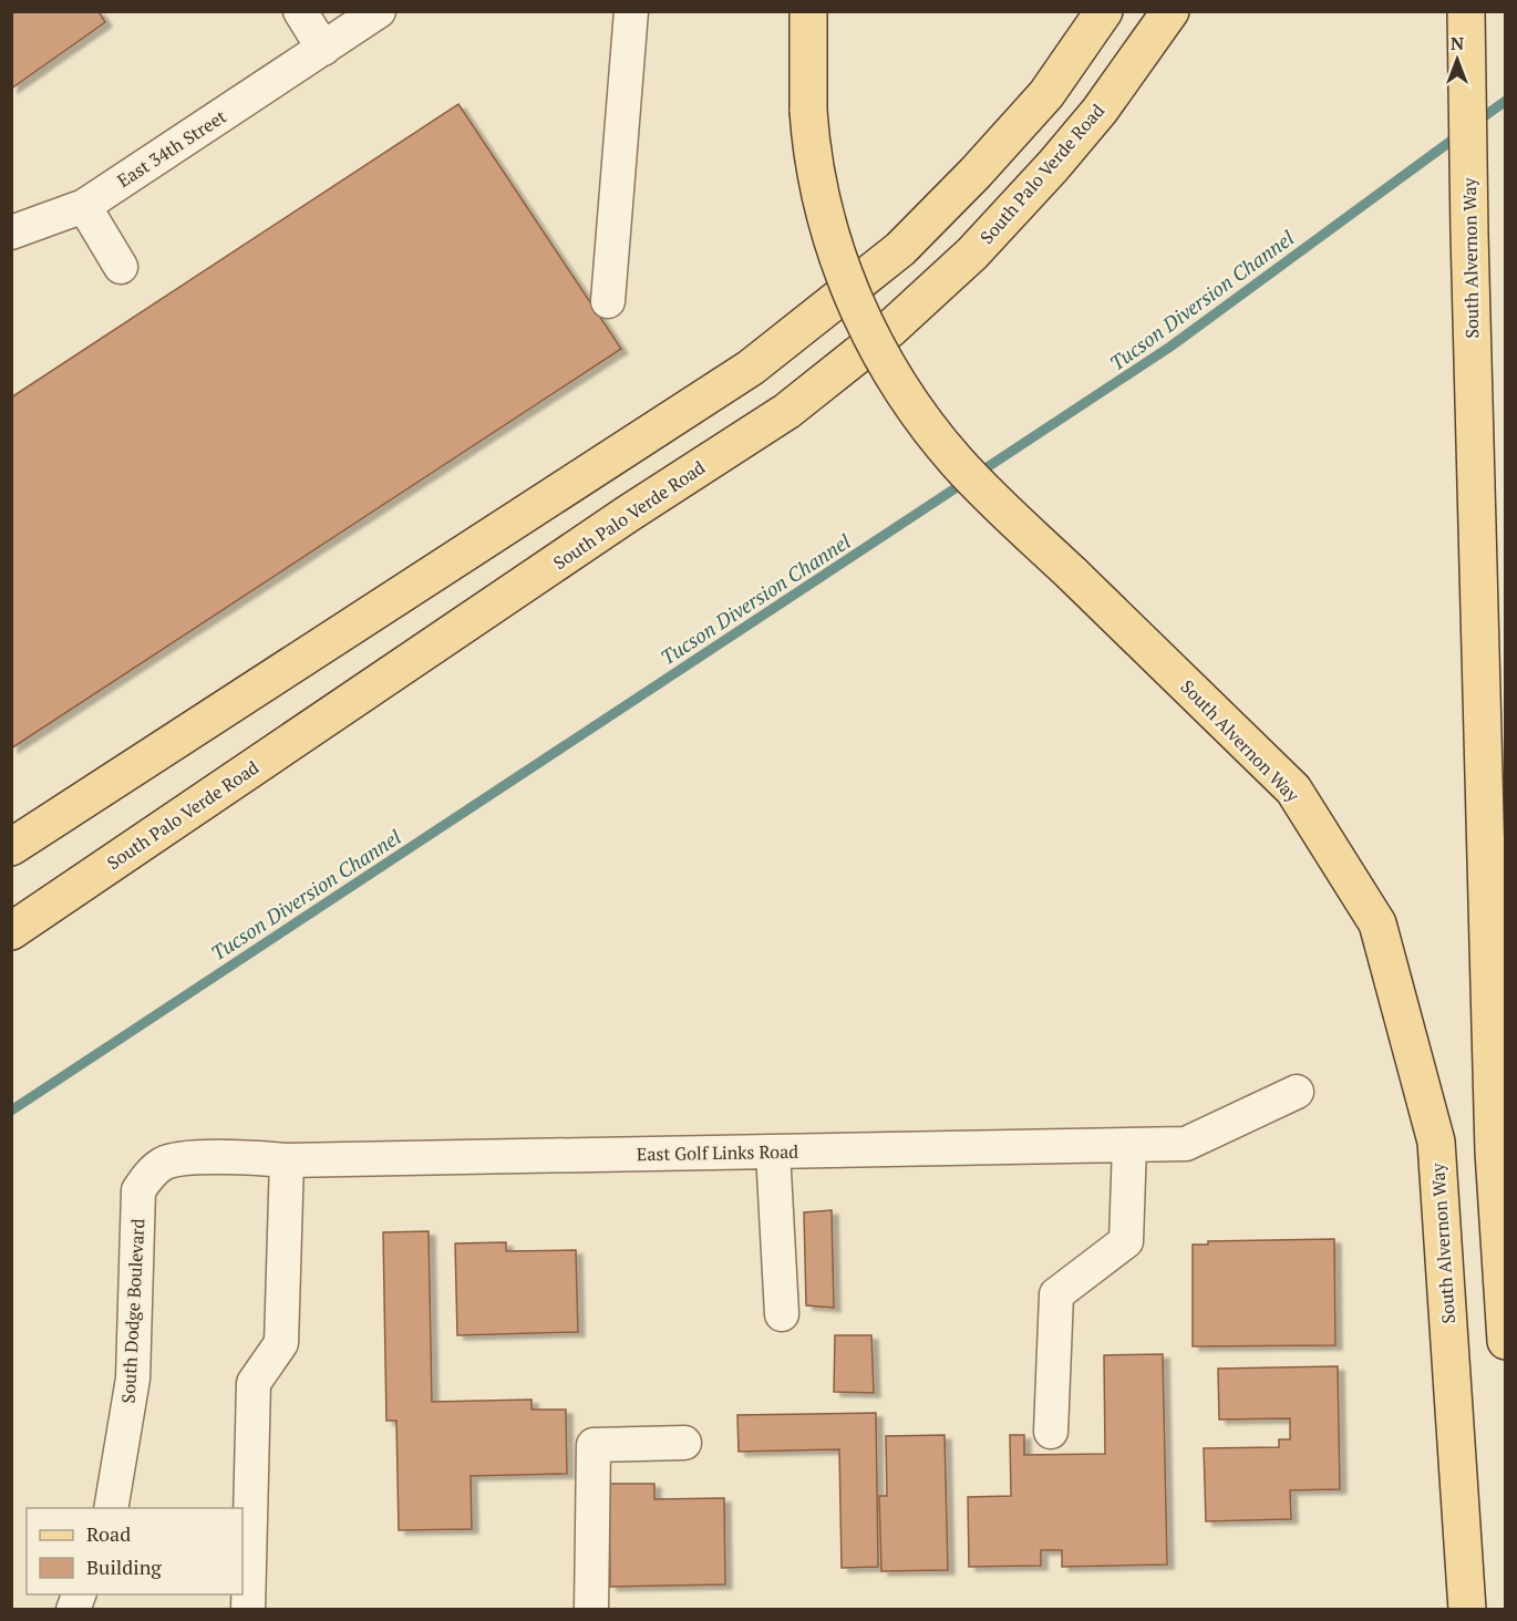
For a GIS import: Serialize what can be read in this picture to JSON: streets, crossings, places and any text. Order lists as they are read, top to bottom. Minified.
{"streets":{"main road":["South Palo Verde Road","South Alvernon Way"],"street":["East 34th Street","East Golf Links Road","South Dodge Boulevard"]},"crossings":[["East Golf Links Road","South Dodge Boulevard"]],"water":["Tucson Diversion Channel"],"legend":["Road","Building"],"north":"top"}
